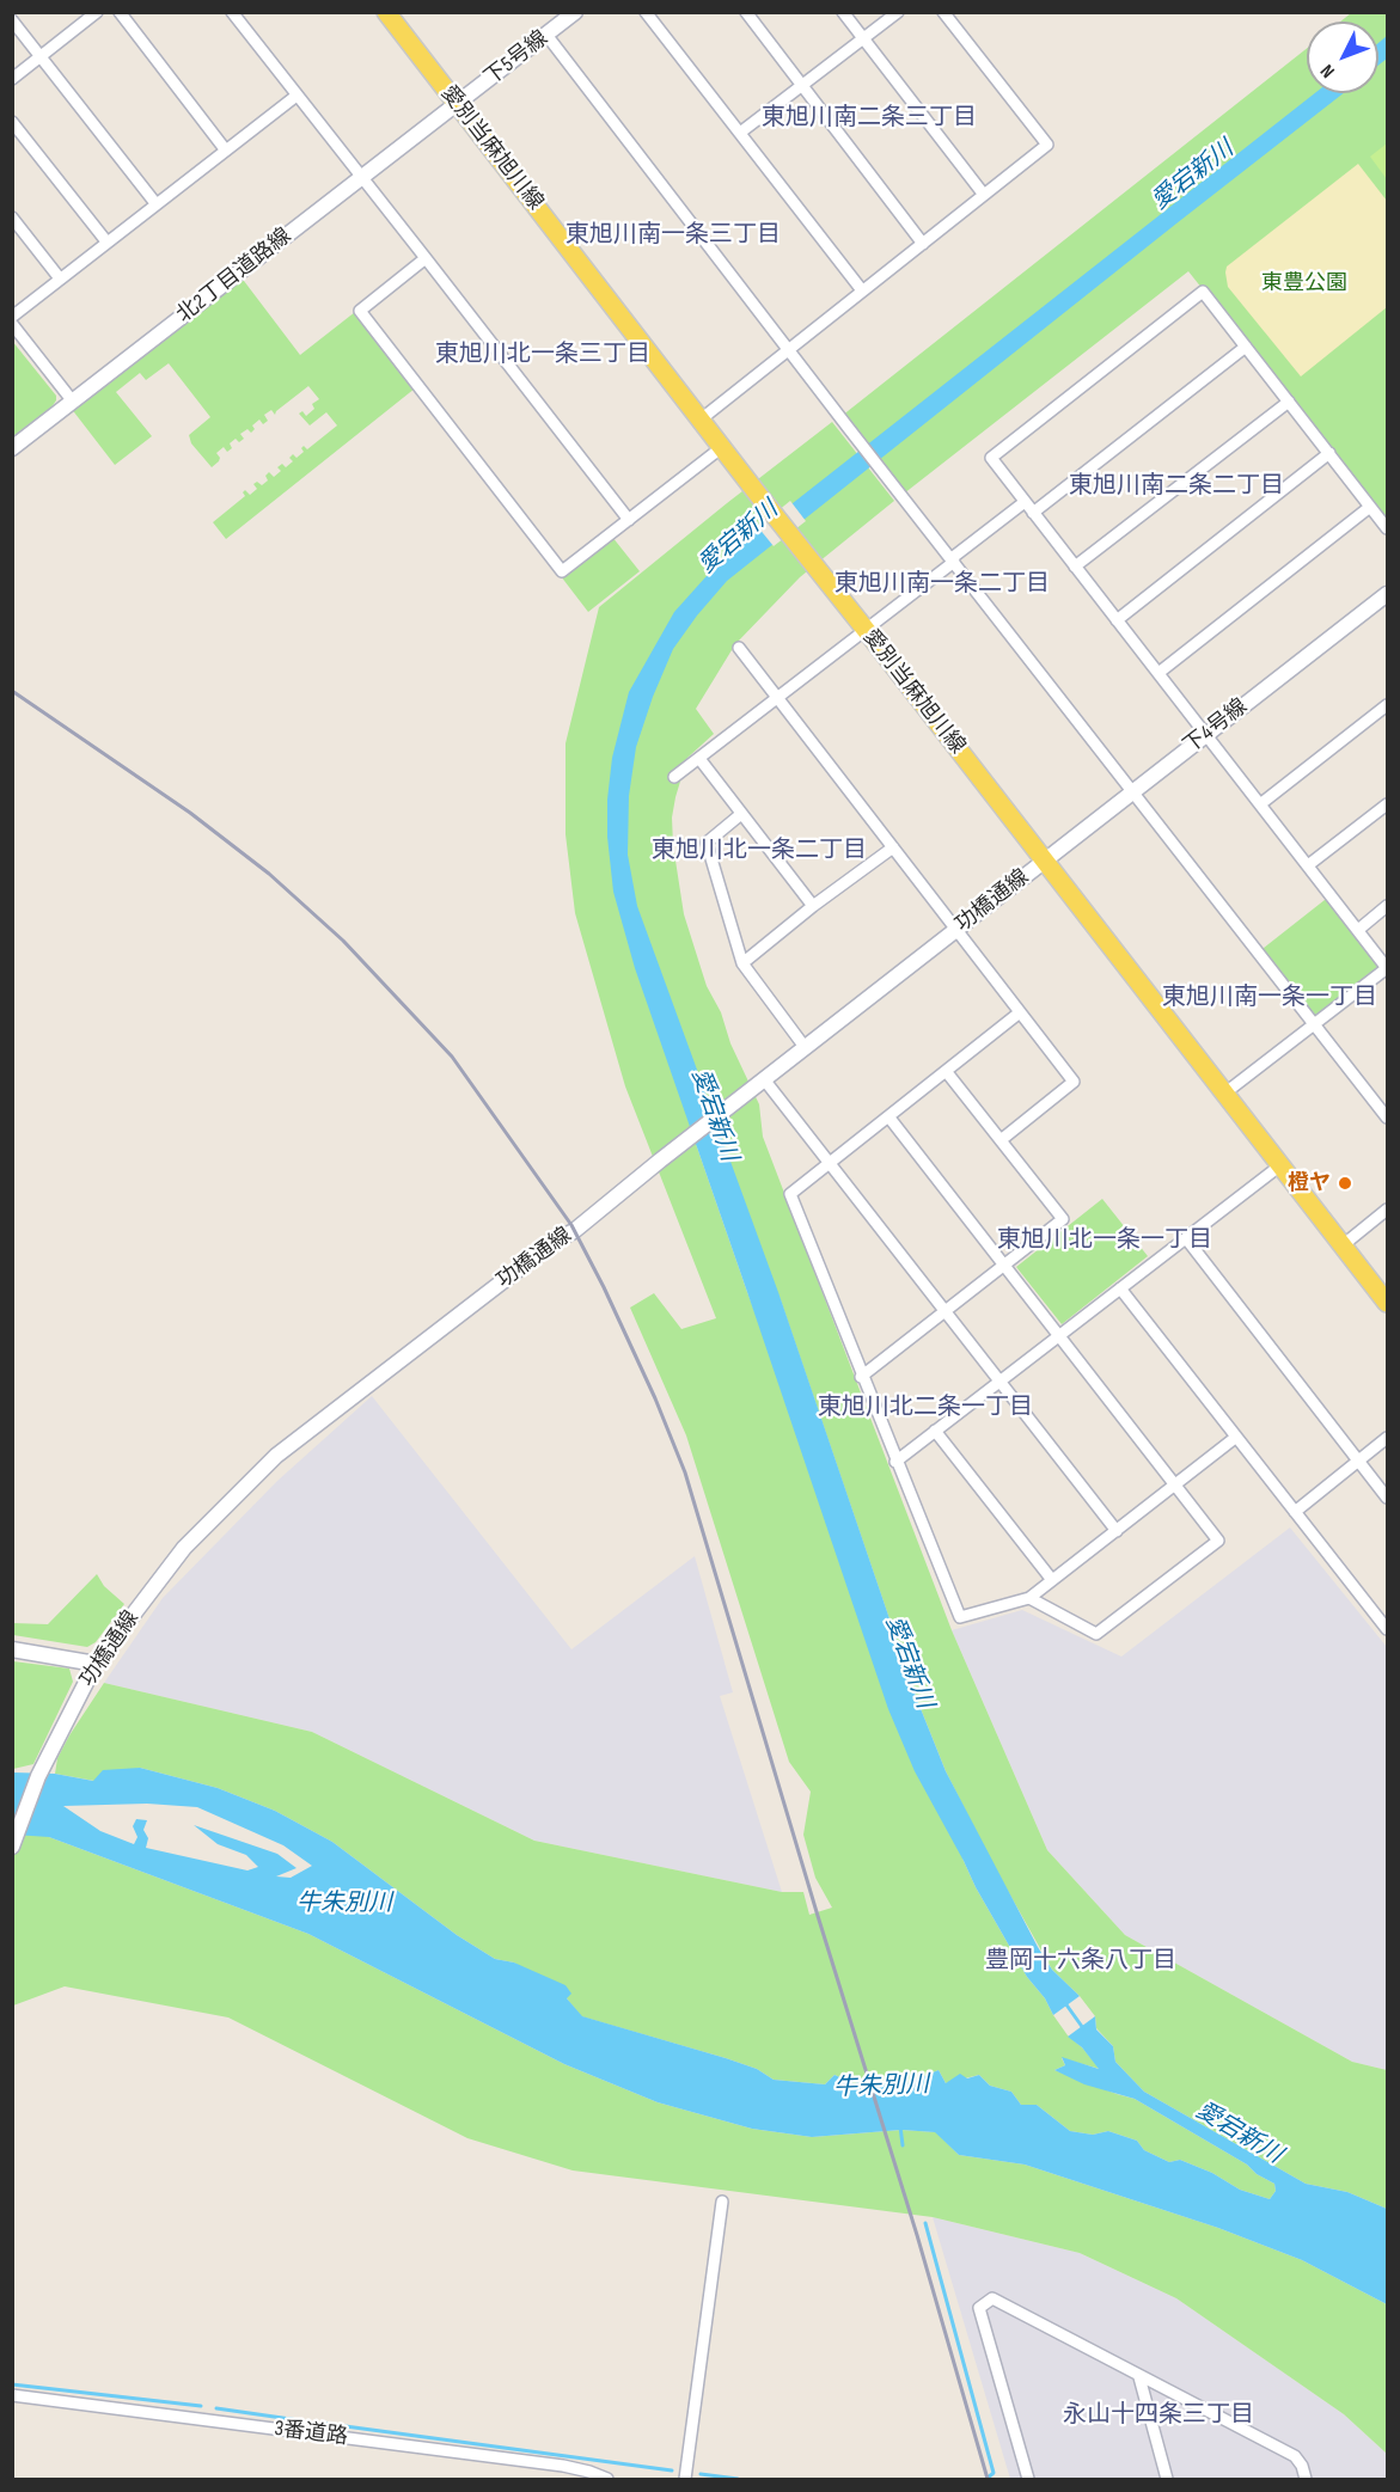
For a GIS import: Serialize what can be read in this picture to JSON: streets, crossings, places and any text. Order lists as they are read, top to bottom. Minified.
{"streets":{"main road":["愛別当麻旭川線"],"street":["下5号線","北2丁目道路線","下4号線","功橋通線","3番道路"]},"crossings":[["下5号線","愛別当麻旭川線"],["下5号線","北2丁目道路線"],["愛別当麻旭川線","北2丁目道路線"],["愛別当麻旭川線","下4号線"],["愛別当麻旭川線","功橋通線"],["下4号線","功橋通線"]],"districts":["東旭川南二条三丁目","東旭川南一条三丁目","東旭川北一条三丁目","東旭川南二条二丁目","東旭川南一条二丁目","東旭川北一条二丁目","東旭川南一条一丁目","東旭川北一条一丁目","東旭川北二条一丁目","豊岡十六条八丁目","永山十四条三丁目"],"water":["愛宕新川","牛朱別川"],"parks":["東豊公園"],"places":["橙ヤ"],"north":"bottom left"}
